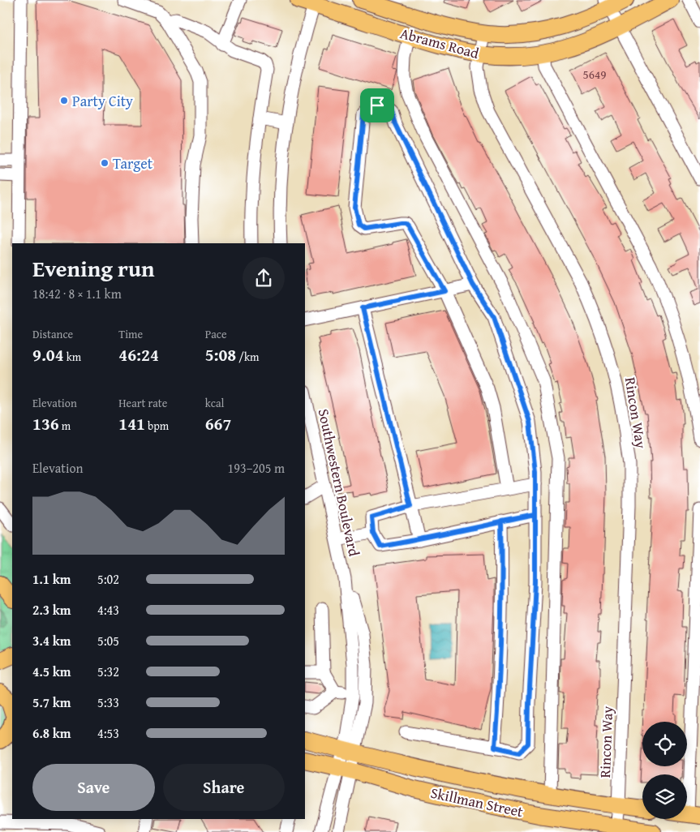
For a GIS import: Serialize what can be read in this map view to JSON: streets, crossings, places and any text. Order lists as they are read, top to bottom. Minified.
{"streets":{"main road":["Abrams Road","Skillman Street"],"street":["Rincon Way","Southwestern Boulevard"]},"crossings":[["Abrams Road","Rincon Way"],["Rincon Way","Skillman Street"],["Southwestern Boulevard","Skillman Street"]],"places":["Party City","Target"],"house_numbers":["5649"],"page":{"heading":["Evening run","18:42 · 8 × 1.1 km"],"stats":[["Distance","9.04 km"],["Time","46:24"],["Pace","5:08 /km"],["Elevation","136 m"],["Heart rate","141 bpm"],["kcal","667"]],"chart":["Elevation","193–205 m"],"list":[{"name":"1.1 km","note":"5:02"},{"name":"2.3 km","note":"4:43"},{"name":"3.4 km","note":"5:05"},{"name":"4.5 km","note":"5:32"},{"name":"5.7 km","note":"5:33"},{"name":"6.8 km","note":"4:53"}],"buttons":["Save","Share"]}}
